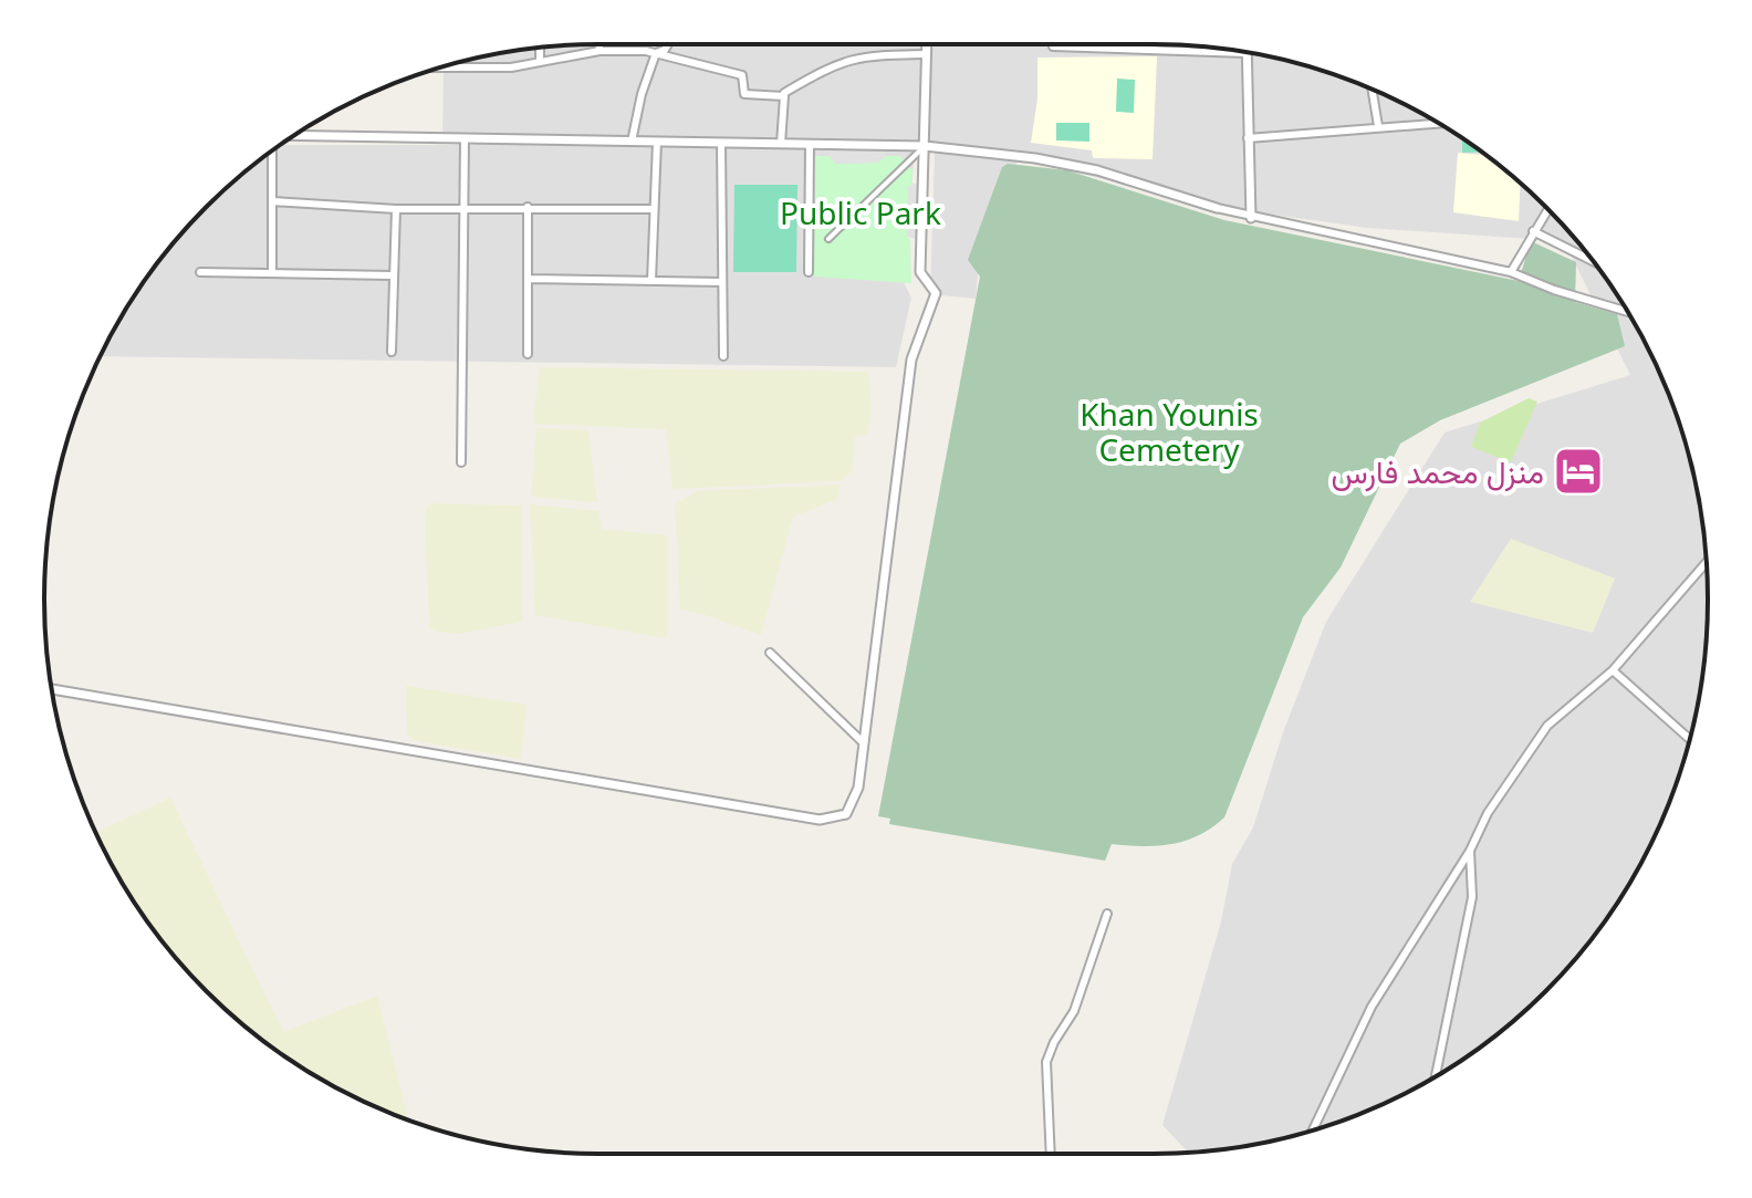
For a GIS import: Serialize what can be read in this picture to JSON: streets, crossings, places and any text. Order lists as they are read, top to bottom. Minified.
{"parks":["Public Park","Khan Younis Cemetery"],"places":{"hotel":["منزل محمد فارس"]}}
